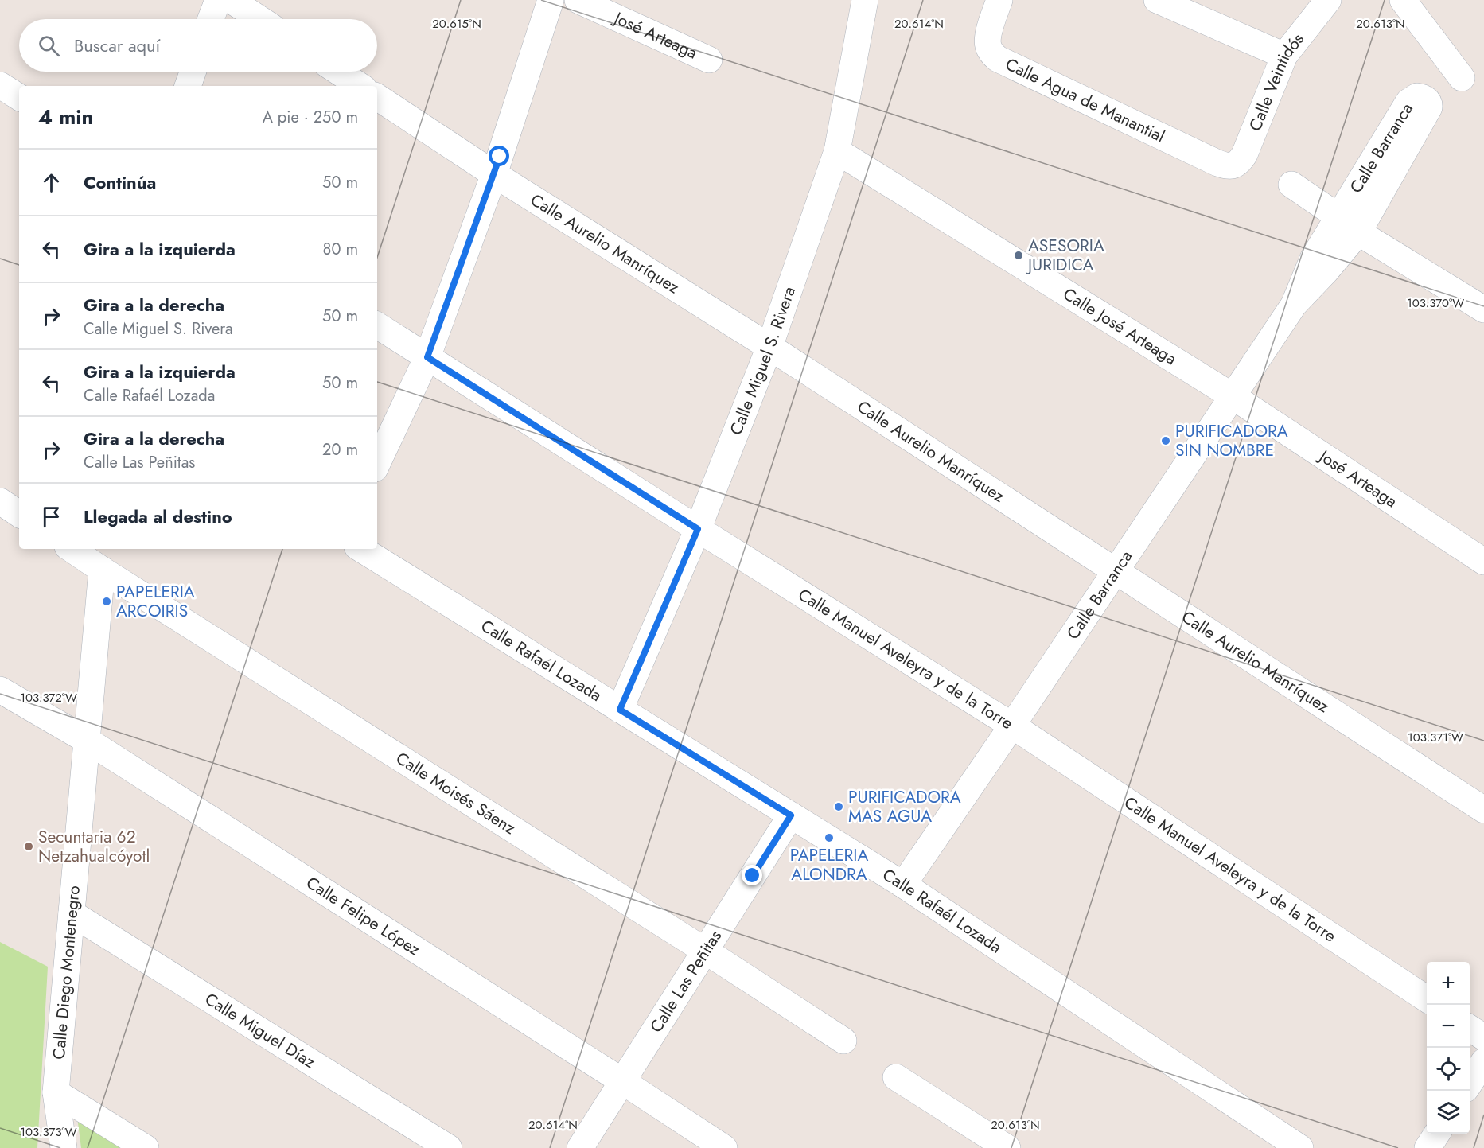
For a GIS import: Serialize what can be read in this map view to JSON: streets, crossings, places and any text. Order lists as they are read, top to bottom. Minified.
{"streets":{"street":["José Arteaga","Calle Veintidós","Calle Agua de Manantial","Calle Barranca","Calle Aurelio Manríquez","Calle José Arteaga","Calle Miguel S. Rivera","Calle Manuel Aveleyra y de la Torre","Calle Rafaél Lozada","Calle Moisés Sáenz","Calle Felipe López","Calle Diego Montenegro","Calle Las Peñitas","Calle Miguel Díaz"]},"crossings":[["José Arteaga","Calle Barranca"],["José Arteaga","Calle José Arteaga"],["Calle Veintidós","Calle Agua de Manantial"],["Calle Barranca","Calle Aurelio Manríquez"],["Calle Barranca","Calle José Arteaga"],["Calle Barranca","Calle Manuel Aveleyra y de la Torre"],["Calle Barranca","Calle Rafaél Lozada"],["Calle Aurelio Manríquez","Calle Miguel S. Rivera"],["Calle José Arteaga","Calle Miguel S. Rivera"],["Calle Miguel S. Rivera","Calle Manuel Aveleyra y de la Torre"],["Calle Miguel S. Rivera","Calle Rafaél Lozada"],["Calle Rafaél Lozada","Calle Las Peñitas"],["Calle Moisés Sáenz","Calle Diego Montenegro"],["Calle Moisés Sáenz","Calle Las Peñitas"],["Calle Felipe López","Calle Diego Montenegro"],["Calle Felipe López","Calle Las Peñitas"],["Calle Diego Montenegro","Calle Miguel Díaz"]],"places":["ASESORIA JURIDICA","PURIFICADORA SIN NOMBRE","PAPELERIA ARCOIRIS","PURIFICADORA MAS AGUA","PAPELERIA ALONDRA","Secuntaria 62 Netzahualcóyotl"],"page":{"search":"Buscar aquí","heading":["4 min","A pie · 250 m"],"list":[["Continúa","50 m"],["Gira a la izquierda","80 m"],["Gira a la derecha","Calle Miguel S. Rivera","50 m"],["Gira a la izquierda","Calle Rafaél Lozada","50 m"],["Gira a la derecha","Calle Las Peñitas","20 m"],"Llegada al destino"],"map_buttons":["+","−"]},"coordinates":["20.615°N","20.614°N","20.613°N","103.370°W","103.372°W","103.371°W","103.373°W"]}
